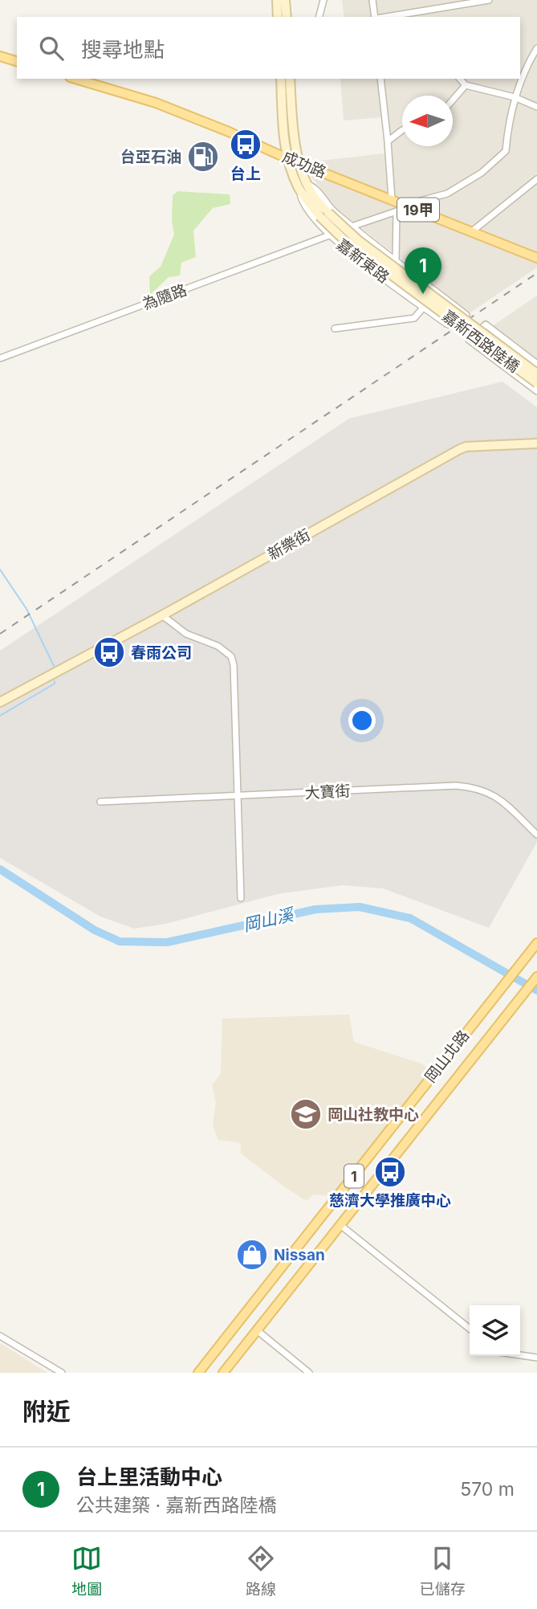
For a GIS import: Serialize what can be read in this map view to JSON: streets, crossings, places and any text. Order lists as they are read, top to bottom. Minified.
{"streets":{"main road":["成功路","19甲","岡山北路","1"],"street":["嘉新東路","為隨路","嘉新西路陸橋","新樂街","大寶街"]},"crossings":[["成功路","嘉新東路"],["嘉新東路","為隨路"],["嘉新東路","嘉新西路陸橋"]],"water":["岡山溪"],"places":{"bus stop":["台上","春雨公司","慈濟大學推廣中心"],"fuel station":["台亞石油"],"school or university":["岡山社教中心"],"shop":["Nissan"]},"north":"left","page":{"search":"搜尋地點","pins":"1","heading":"附近","list":[{"mark":"1","name":"台上里活動中心","note":"公共建築 · 嘉新西路陸橋","value":"570 m"}],"nav":["地圖","路線","已儲存"]}}
